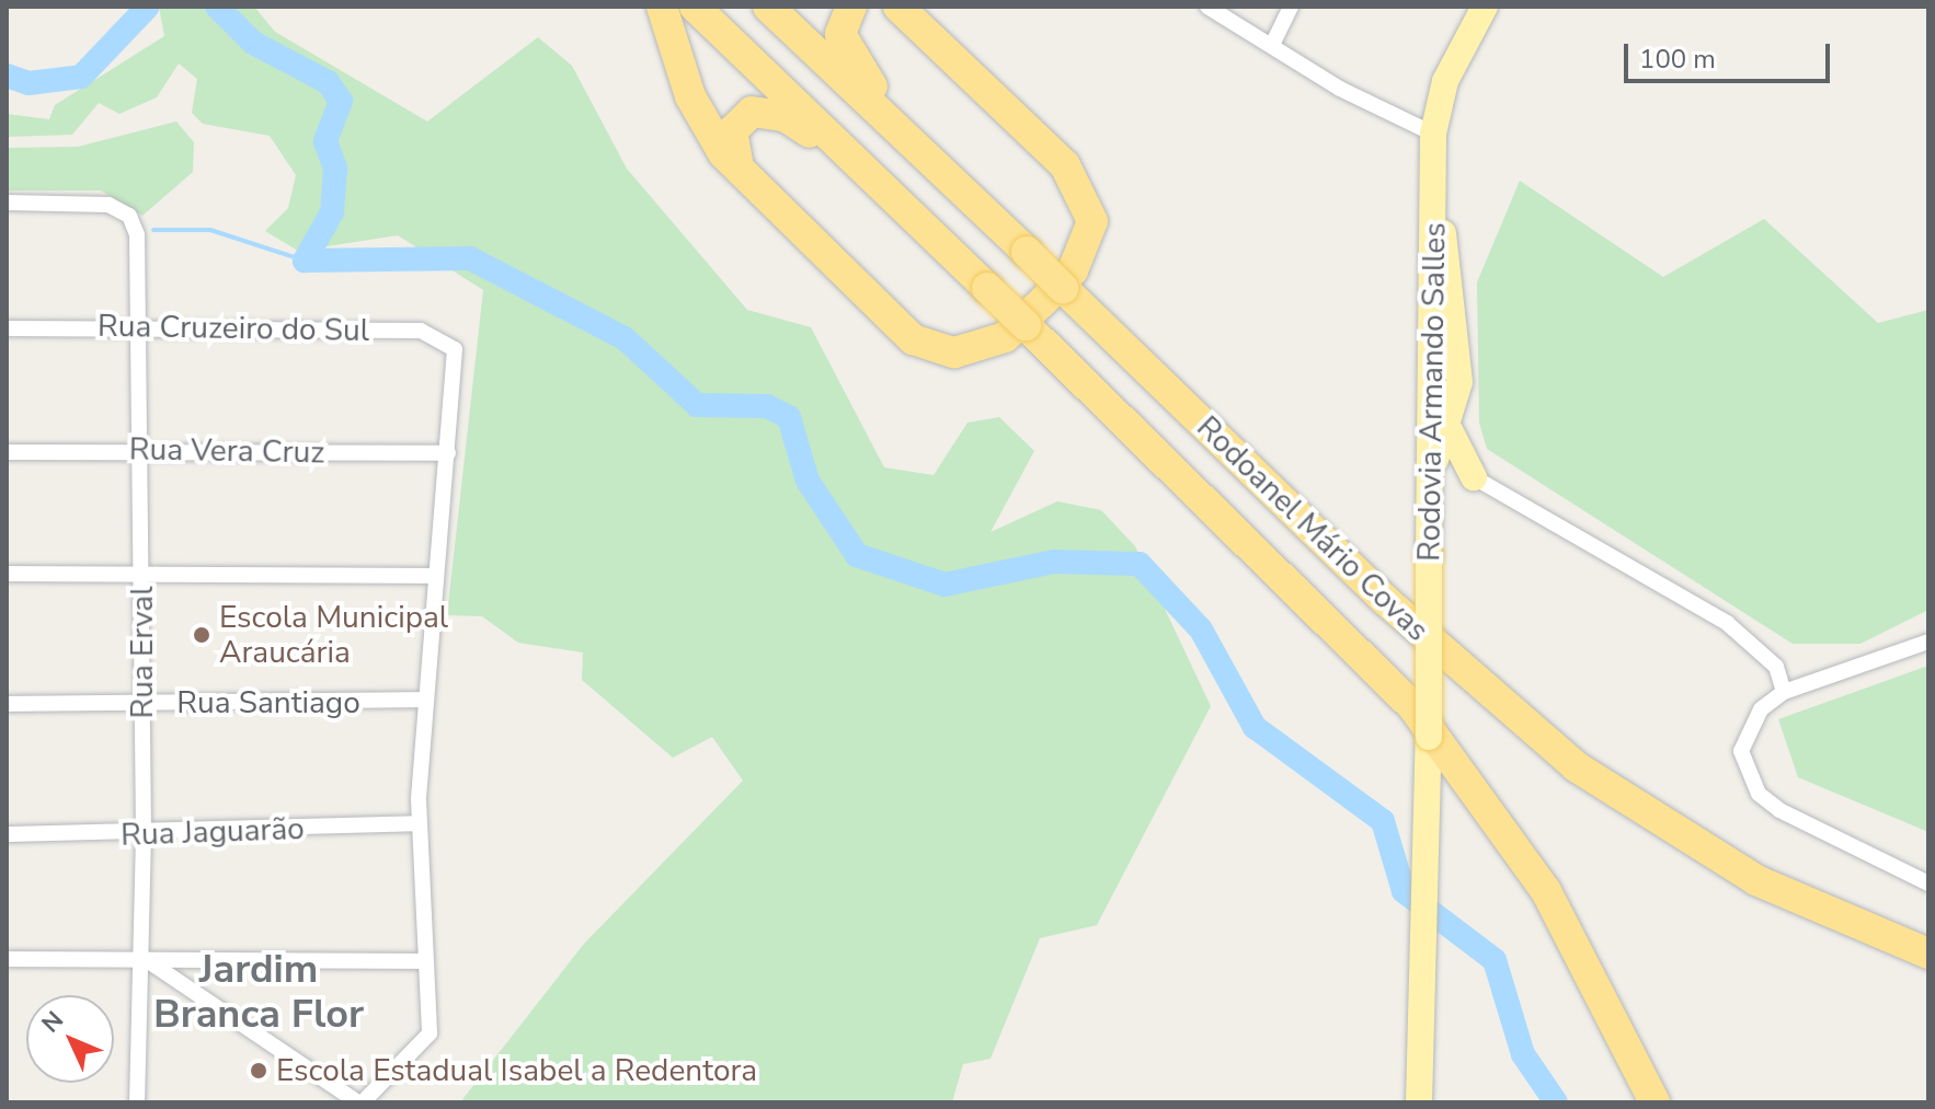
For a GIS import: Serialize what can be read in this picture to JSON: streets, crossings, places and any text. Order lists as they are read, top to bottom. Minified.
{"streets":{"highway":["Rodoanel Mário Covas"],"main road":["Rodovia Armando Salles"],"street":["Rua Cruzeiro do Sul","Rua Vera Cruz","Rua Erval","Rua Santiago","Rua Jaguarão"]},"crossings":[["Rua Cruzeiro do Sul","Rua Vera Cruz"],["Rua Cruzeiro do Sul","Rua Erval"],["Rua Vera Cruz","Rua Erval"],["Rua Erval","Rua Santiago"],["Rua Erval","Rua Jaguarão"]],"districts":["Jardim Branca Flor"],"places":["Escola Municipal Araucária","Escola Estadual Isabel a Redentora"],"scale_bar":"100 m","north":"top left"}
